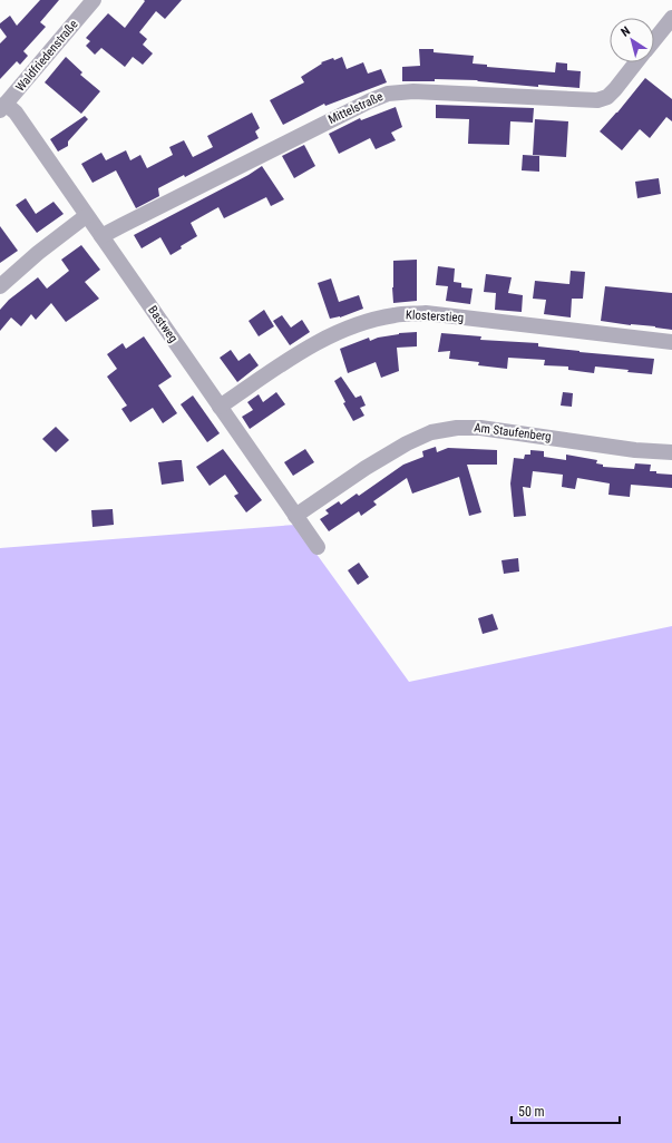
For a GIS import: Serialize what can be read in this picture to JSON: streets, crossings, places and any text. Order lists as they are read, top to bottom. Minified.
{"streets":{"street":["Waldfriedenstraße","Mittelstraße","Klosterstieg","Bastweg","Am Staufenberg"]},"crossings":[["Waldfriedenstraße","Bastweg"],["Mittelstraße","Bastweg"],["Klosterstieg","Bastweg"],["Bastweg","Am Staufenberg"]],"scale_bar":"50 m","north":"top left"}
